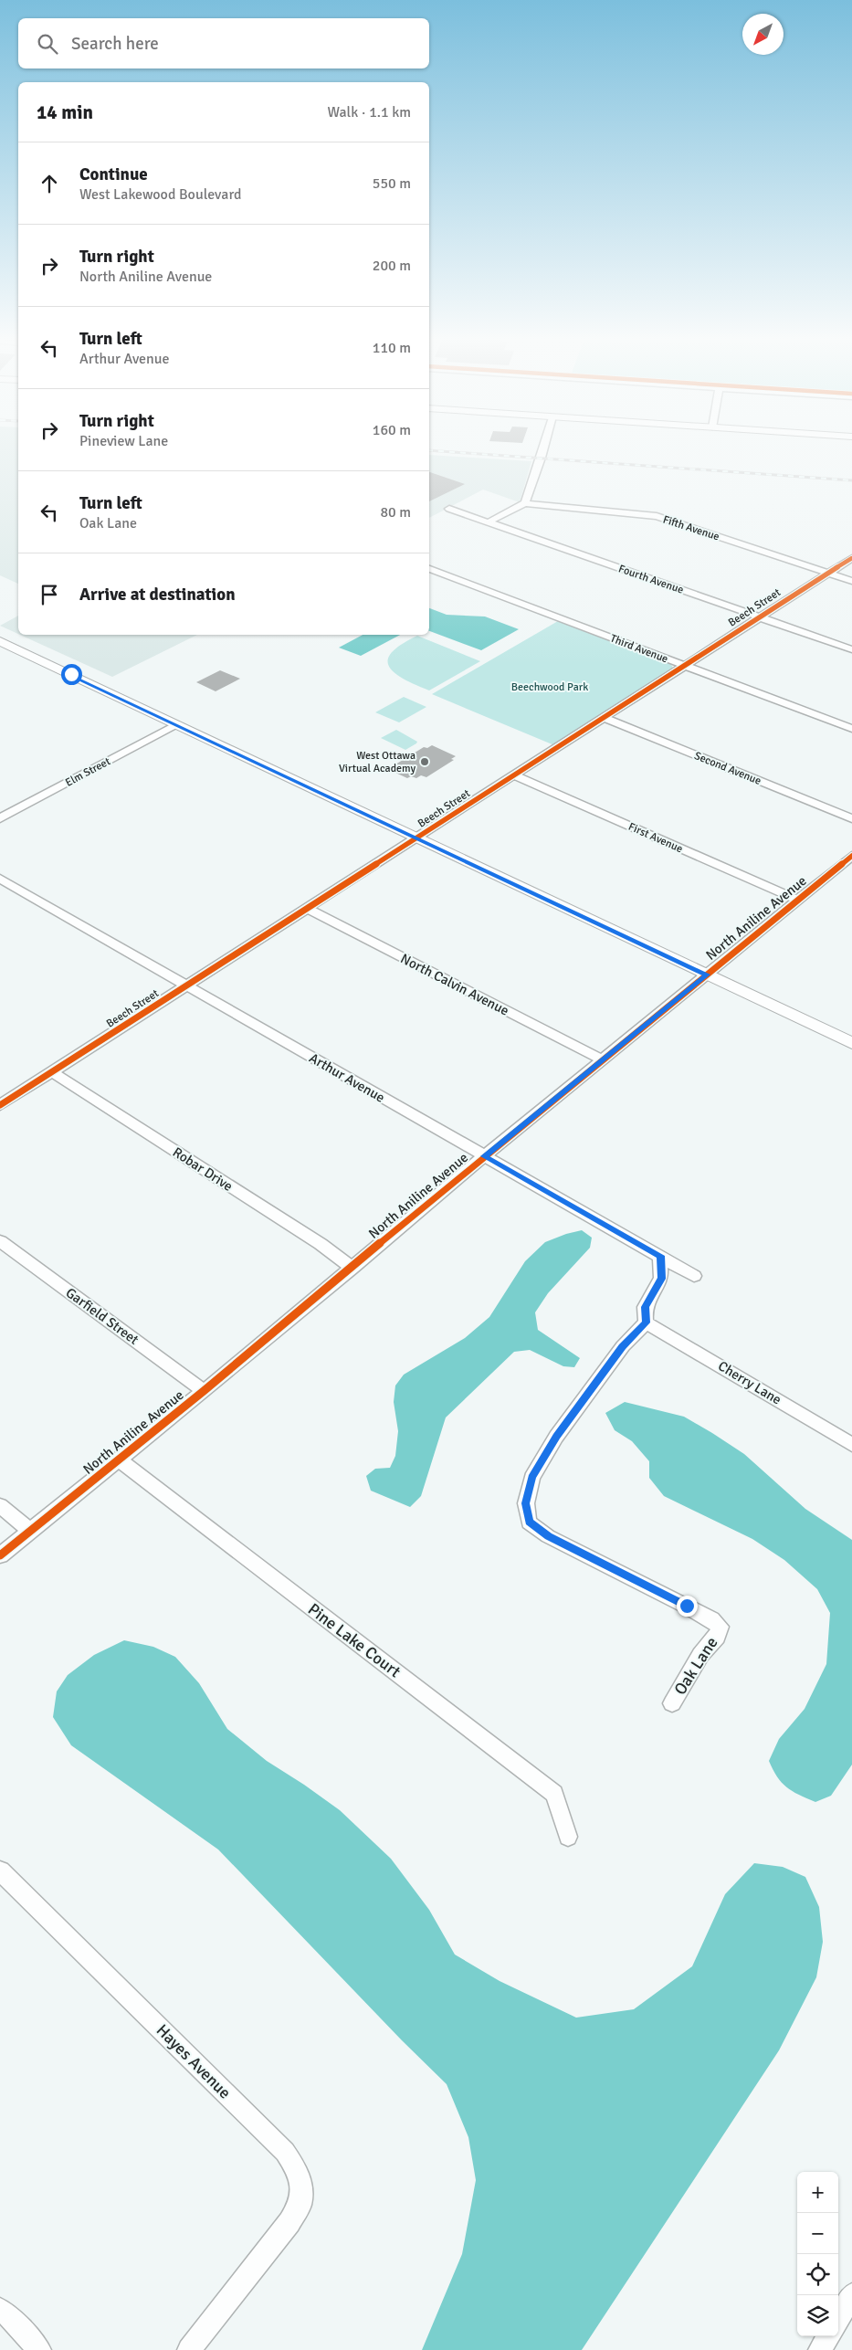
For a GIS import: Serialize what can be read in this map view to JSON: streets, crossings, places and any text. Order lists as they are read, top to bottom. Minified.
{"streets":{"street":["Fifth Avenue","Fourth Avenue","Beech Street","Third Avenue","Second Avenue","Elm Street","First Avenue","North Aniline Avenue","North Calvin Avenue","Arthur Avenue","Robar Drive","Garfield Street","Cherry Lane","Pine Lake Court","Oak Lane","Hayes Avenue"]},"crossings":[["Fifth Avenue","Beech Street"],["Fourth Avenue","Beech Street"],["Beech Street","Third Avenue"],["Beech Street","Second Avenue"],["Beech Street","First Avenue"],["Beech Street","North Calvin Avenue"],["Beech Street","Arthur Avenue"],["Beech Street","Robar Drive"],["First Avenue","North Aniline Avenue"],["North Aniline Avenue","North Calvin Avenue"],["North Aniline Avenue","Arthur Avenue"],["North Aniline Avenue","Robar Drive"],["North Aniline Avenue","Garfield Street"],["North Aniline Avenue","Pine Lake Court"],["Cherry Lane","Oak Lane"]],"parks":["Beechwood Park"],"places":["West Ottawa Virtual Academy"],"north":"bottom left","page":{"search":"Search here","heading":["14 min","Walk · 1.1 km"],"list":[["Continue","West Lakewood Boulevard","550 m"],["Turn right","North Aniline Avenue","200 m"],["Turn left","Arthur Avenue","110 m"],["Turn right","Pineview Lane","160 m"],["Turn left","Oak Lane","80 m"],"Arrive at destination"],"map_buttons":["+","−"]}}
